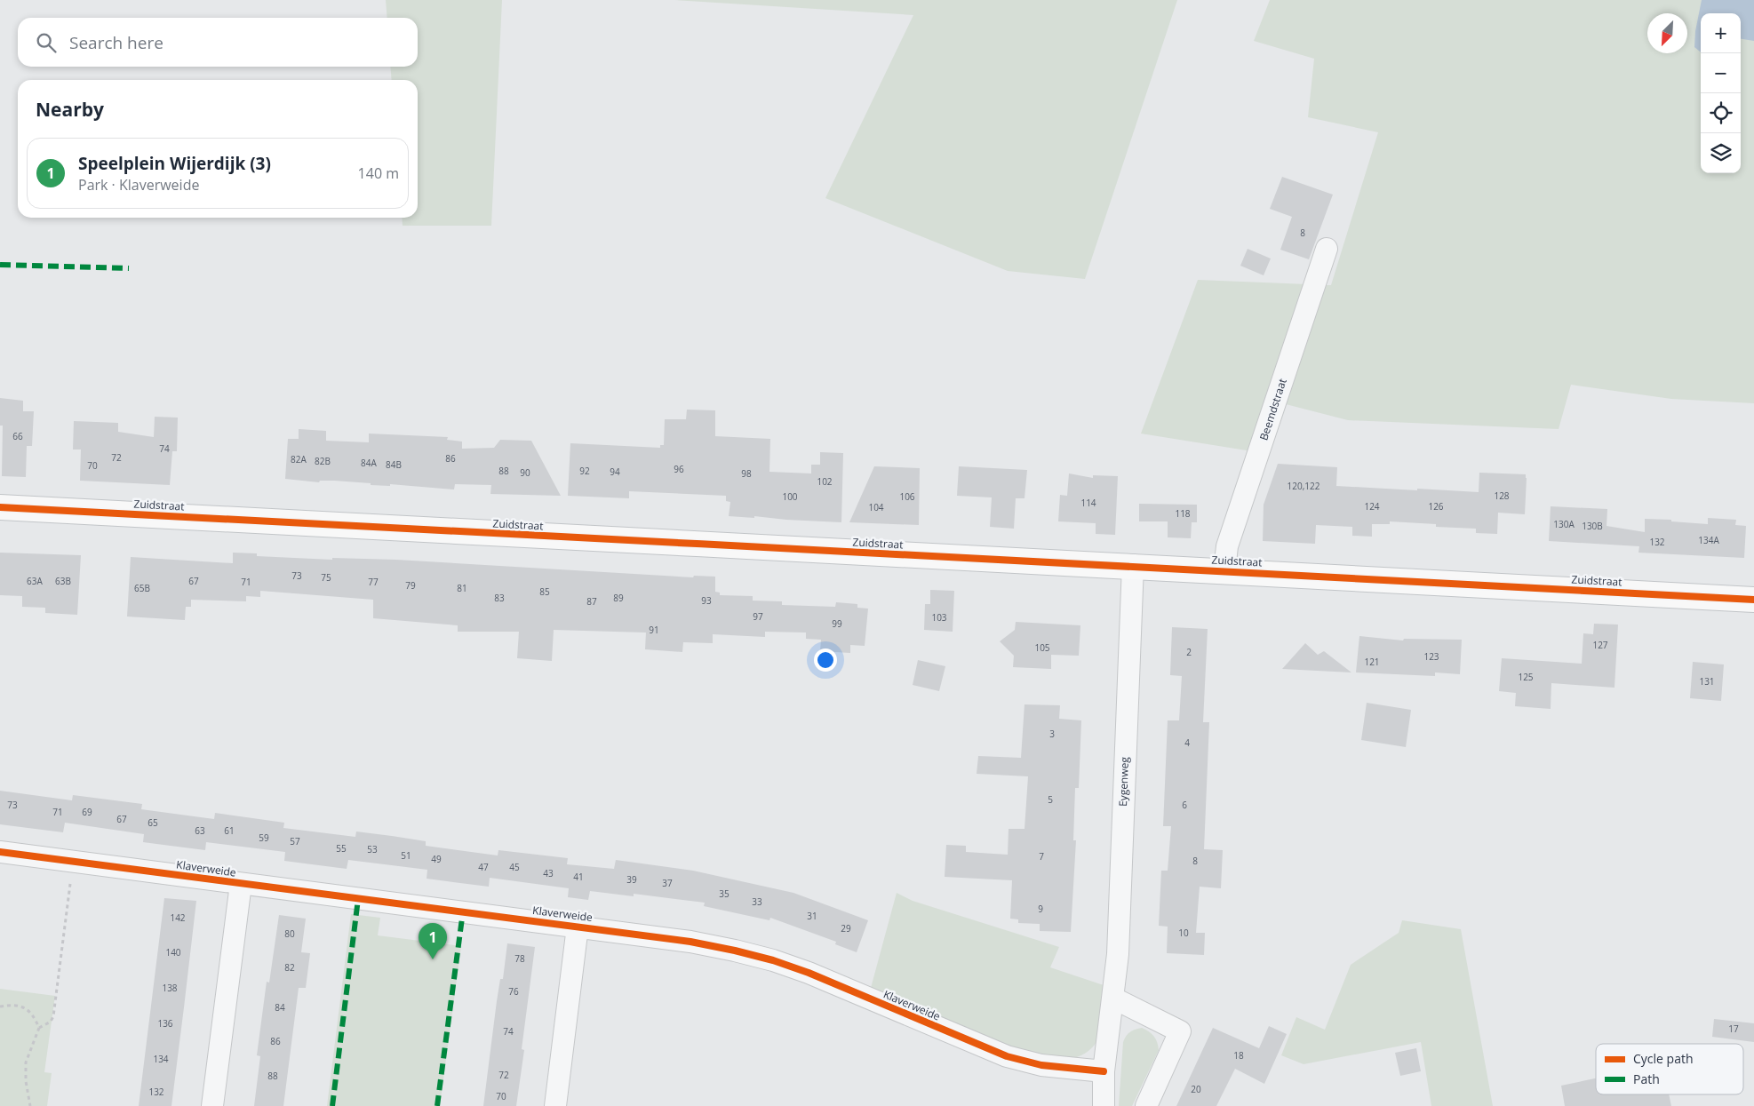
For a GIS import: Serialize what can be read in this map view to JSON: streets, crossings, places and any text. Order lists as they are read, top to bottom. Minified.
{"streets":{"main road":["Zuidstraat"],"street":["Beemdstraat","Eygenweg","Klaverweide"]},"crossings":[["Beemdstraat","Zuidstraat"],["Zuidstraat","Eygenweg"],["Eygenweg","Klaverweide"]],"house_numbers":["8","66","74","72","86","82A","82B","84A","84B","70","96","88","92","94","90","98","102","120,122","128","100","106","114","124","126","104","118","130A","130B","134A","132","73","75","63A","63B","67","71","77","79","65B","81","85","83","89","93","87","97","103","99","91","127","105","2","123","121","125","131","3","4","5","73","6","71","69","67","65","63","61","59","57","55","53","51","7","49","8","47","45","43","41","39","37","35","33","9","31","142","29","10","80","140","78","82","138","76","84","136","17","74","86","18","134","72","88","20","132","70"],"legend":["Cycle path","Path"],"north":"bottom left","page":{"map_buttons":["+","−"],"search":"Search here","heading":"Nearby","list":[{"mark":"1","name":"Speelplein Wijerdijk (3)","note":"Park · Klaverweide","value":"140 m"}],"pins":"1"}}
